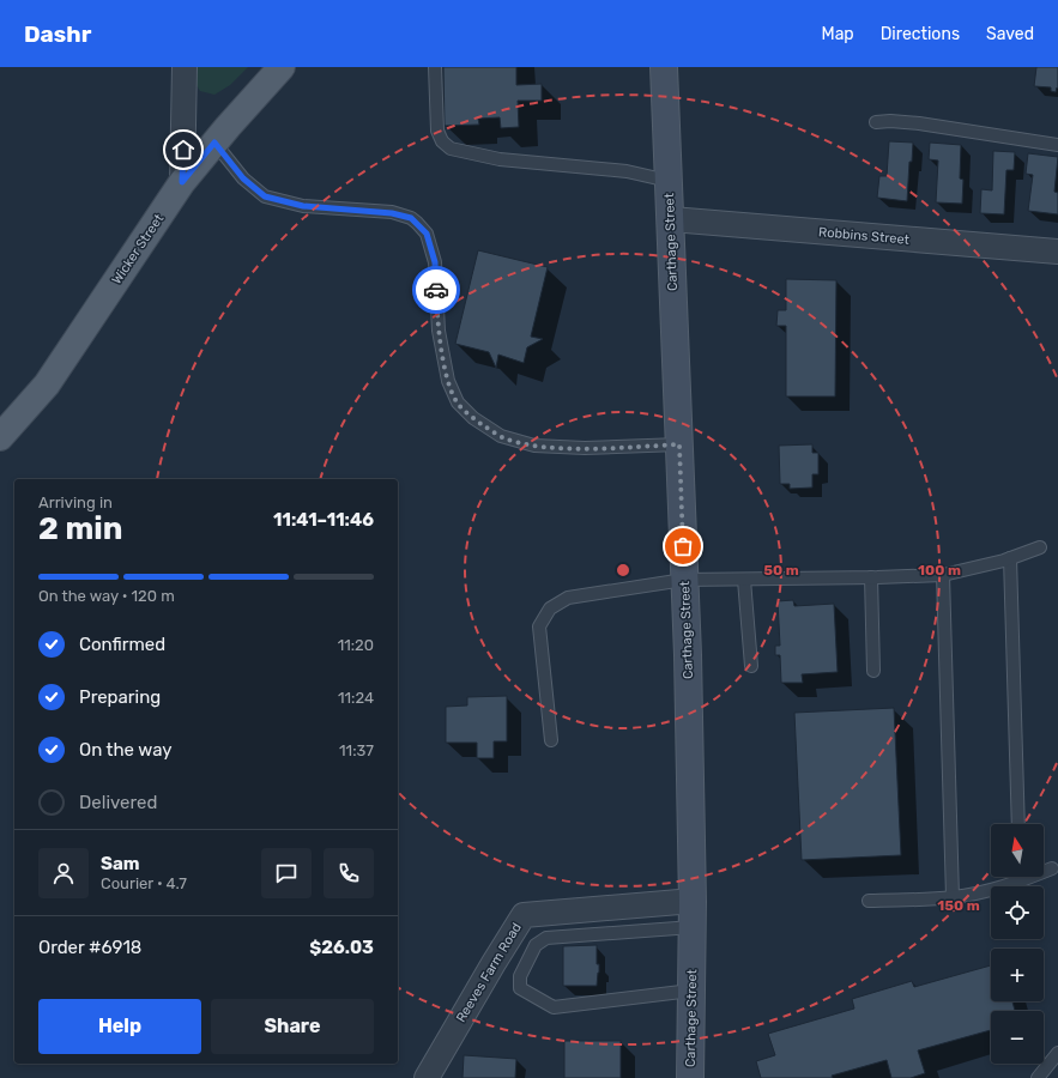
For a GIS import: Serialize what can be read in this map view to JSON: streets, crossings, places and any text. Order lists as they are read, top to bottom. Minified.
{"streets":{"main road":["Carthage Street","Wicker Street"],"street":["Robbins Street","Reeves Farm Road"]},"crossings":[["Robbins Street","Carthage Street"],["Carthage Street","Reeves Farm Road"]],"north":"top","page":{"header":"Dashr","nav":["Map","Directions","Saved"],"heading":["2 min","Arriving in","11:41–11:46"],"panel":["Sam","Courier · 4.7","Order #6918","$26.03"],"bar":"On the way · 120 m","list":[["Confirmed","11:20"],["Preparing","11:24"],["On the way","11:37"],"Delivered"],"map_buttons":["+","−"],"buttons":["Help","Share"]},"rings":["50 m","100 m","150 m"]}
